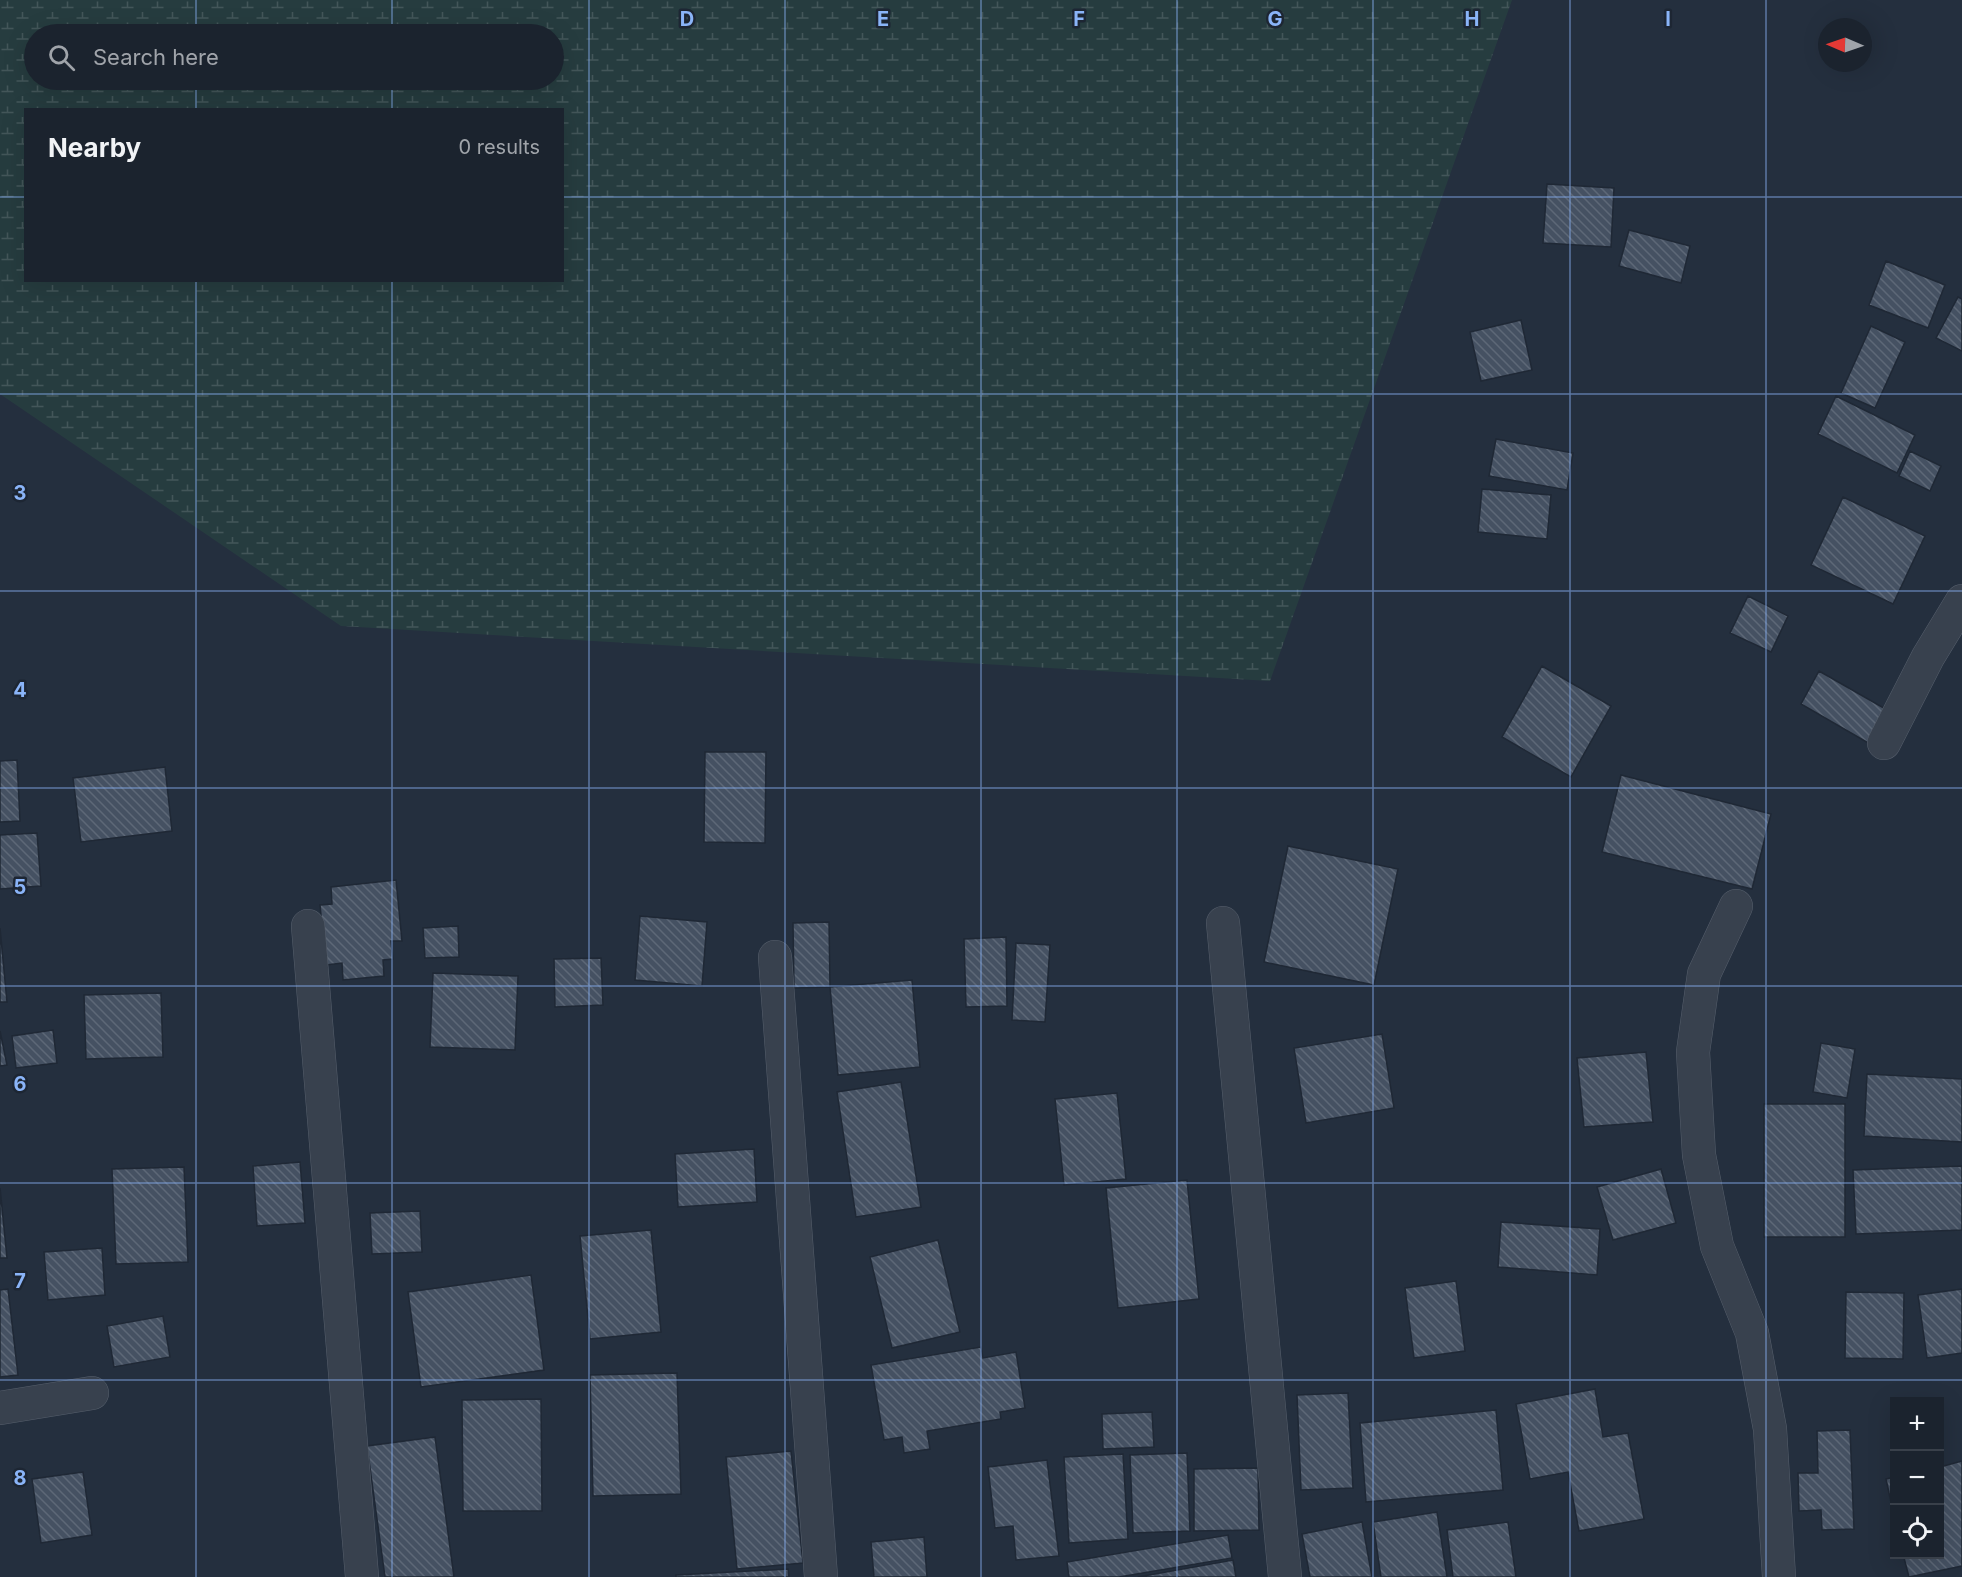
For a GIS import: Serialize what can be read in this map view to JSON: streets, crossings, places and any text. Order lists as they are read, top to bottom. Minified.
{"north":"left","page":{"search":"Search here","heading":["Nearby","0 results"],"map_buttons":["+","−"]},"grid":{"columns":["D","E","F","G","H","I"],"rows":["3","4","5","6","7","8"]}}
